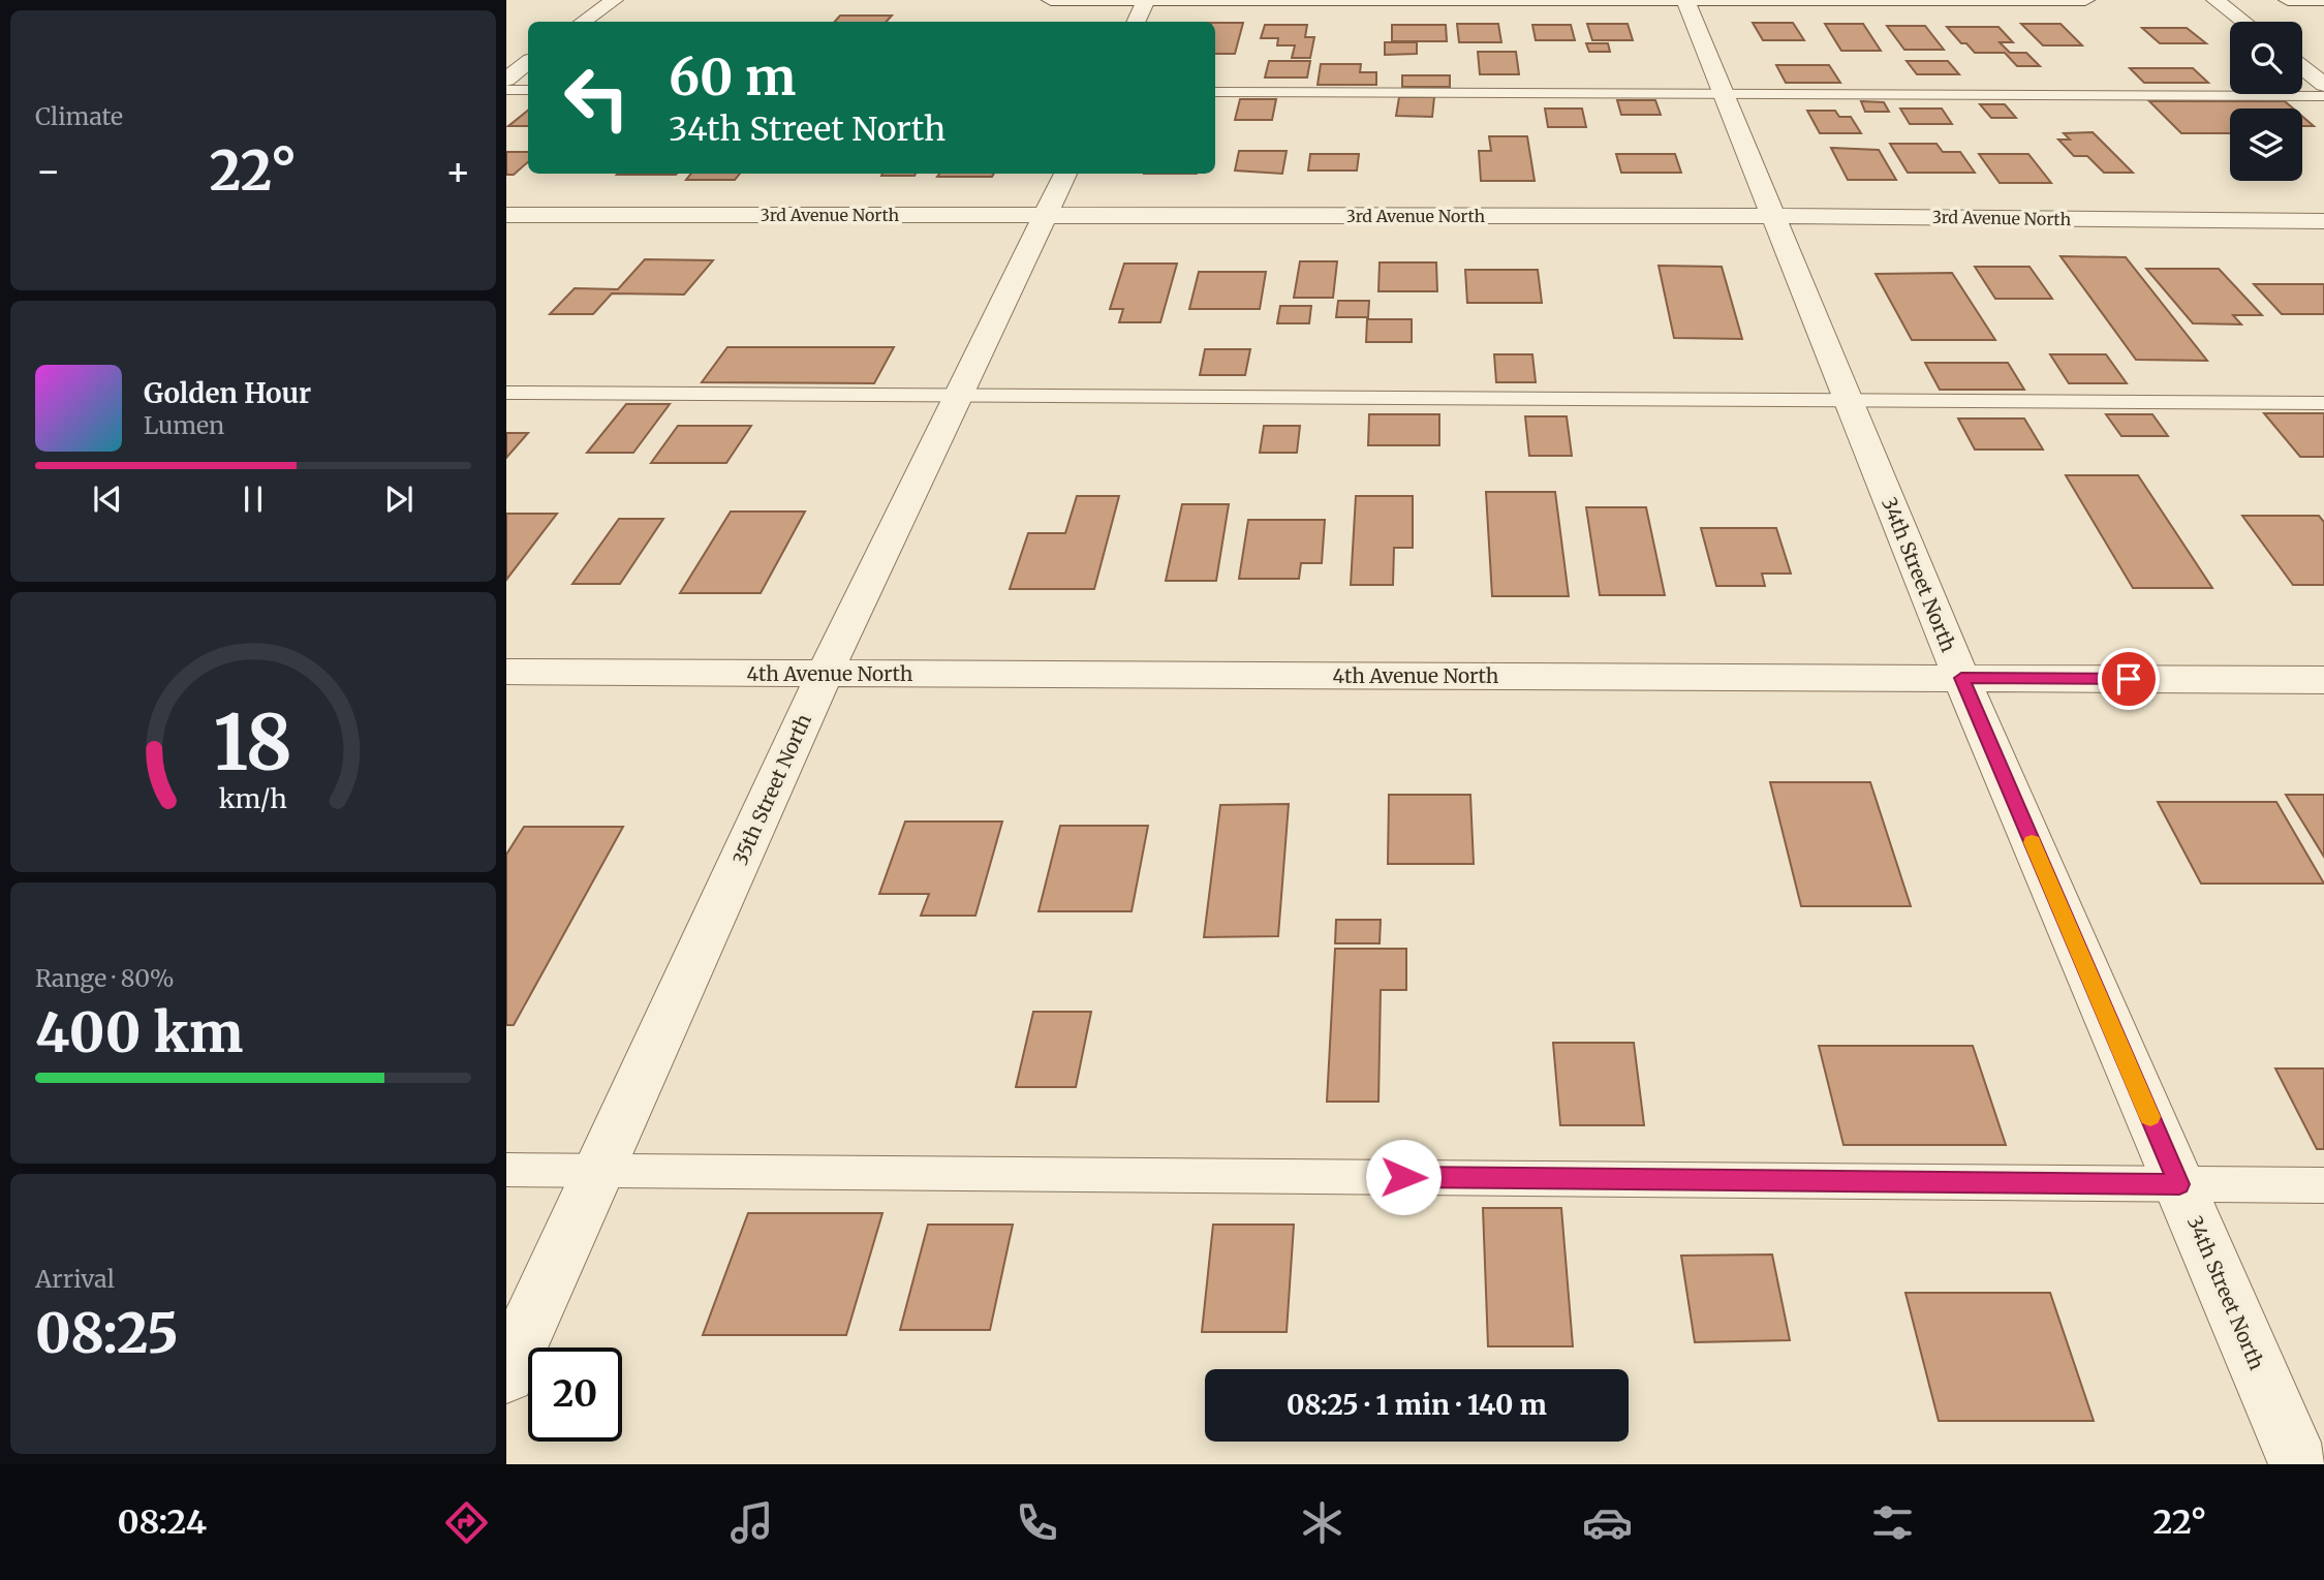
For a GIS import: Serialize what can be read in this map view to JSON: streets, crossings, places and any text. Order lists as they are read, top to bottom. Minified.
{"streets":{"street":["3rd Avenue North","34th Street North","4th Avenue North","35th Street North"]},"crossings":[["3rd Avenue North","34th Street North"],["3rd Avenue North","35th Street North"],["34th Street North","4th Avenue North"],["4th Avenue North","35th Street North"]],"page":{"tile":["Climate",["Range · 80%","400 km"],["Arrival","08:25"]],"turn":["60 m","34th Street North"],"heat":["−","22°","+"],"song":["Golden Hour","Lumen"],"limit":"20","trip":"08:25 · 1 min · 140 m","tabs":["08:24","22°"],"gauge":["18","km/h"]}}
